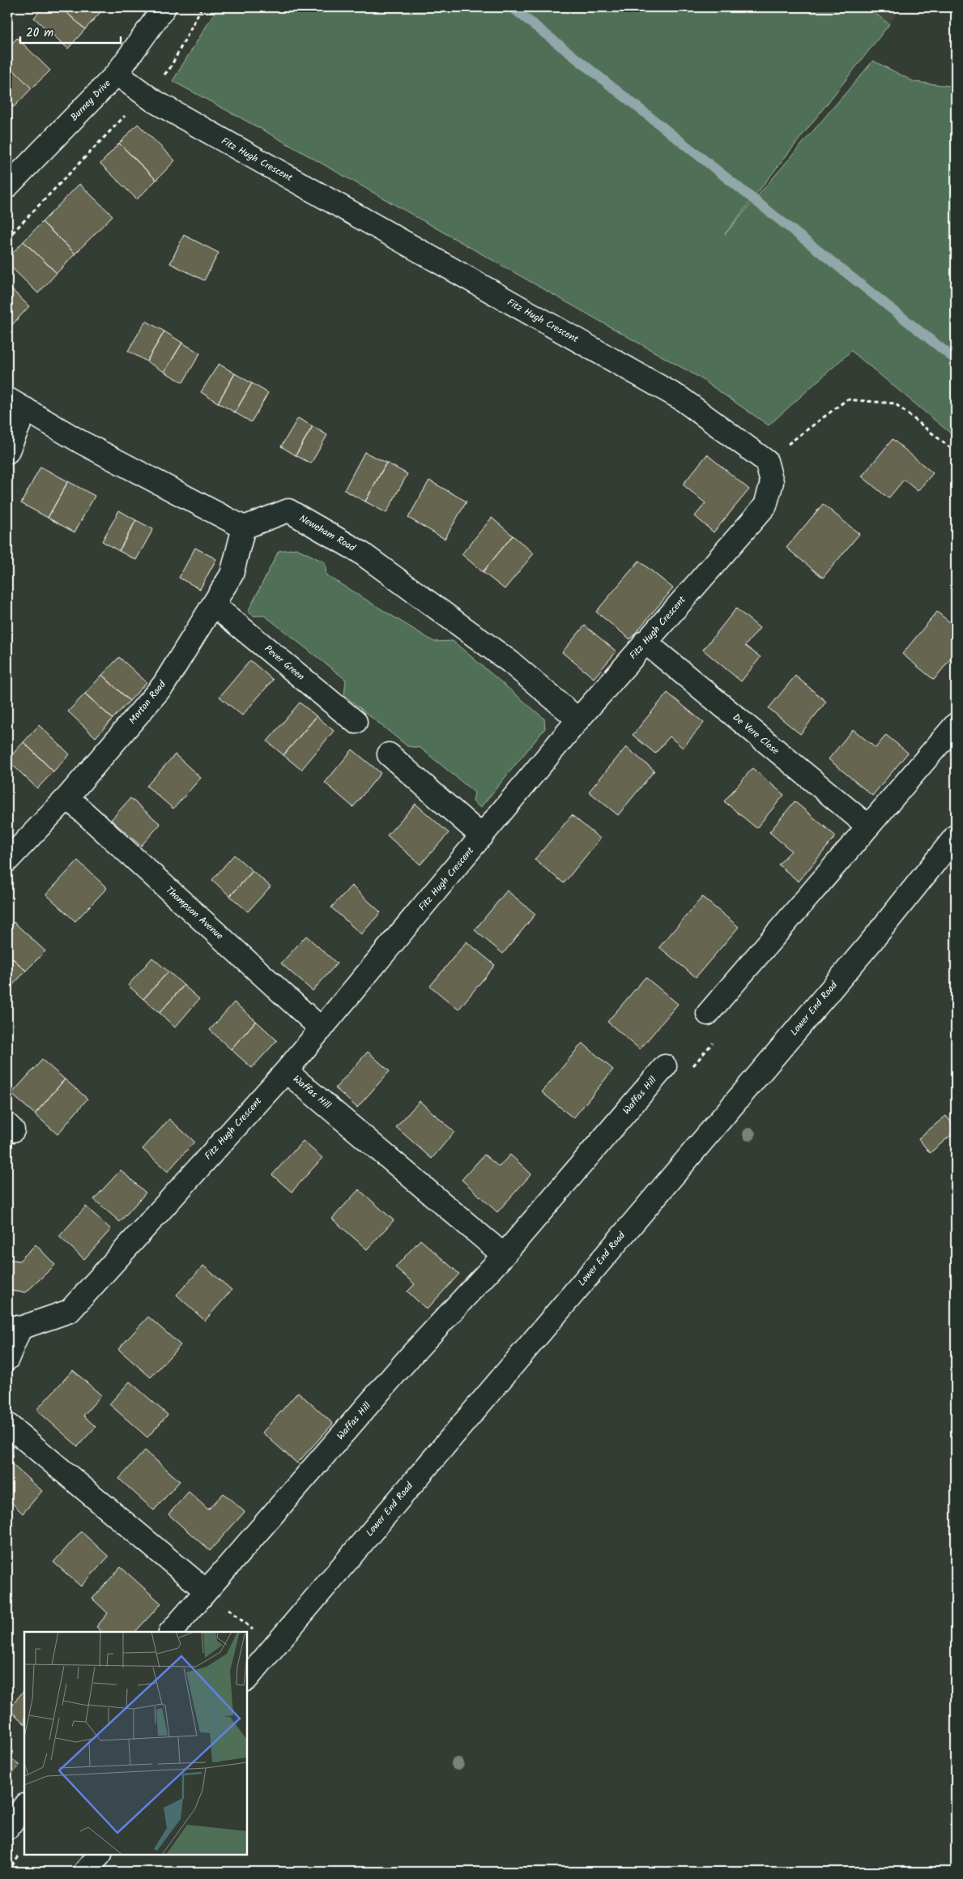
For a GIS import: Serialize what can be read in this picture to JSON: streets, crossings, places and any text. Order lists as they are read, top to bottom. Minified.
{"streets":{"street":["Burney Drive","Fitz Hugh Crescent","Neweham Road","Pever Green","Morton Road","De Vere Close","Thompson Avenue","Lower End Road","Waffas Hill"]},"crossings":[["Burney Drive","Fitz Hugh Crescent"],["Fitz Hugh Crescent","Neweham Road"],["Fitz Hugh Crescent","De Vere Close"],["Fitz Hugh Crescent","Thompson Avenue"],["Fitz Hugh Crescent","Waffas Hill"],["Neweham Road","Morton Road"],["Pever Green","Morton Road"],["Morton Road","Thompson Avenue"]],"scale_bar":"20 m"}
